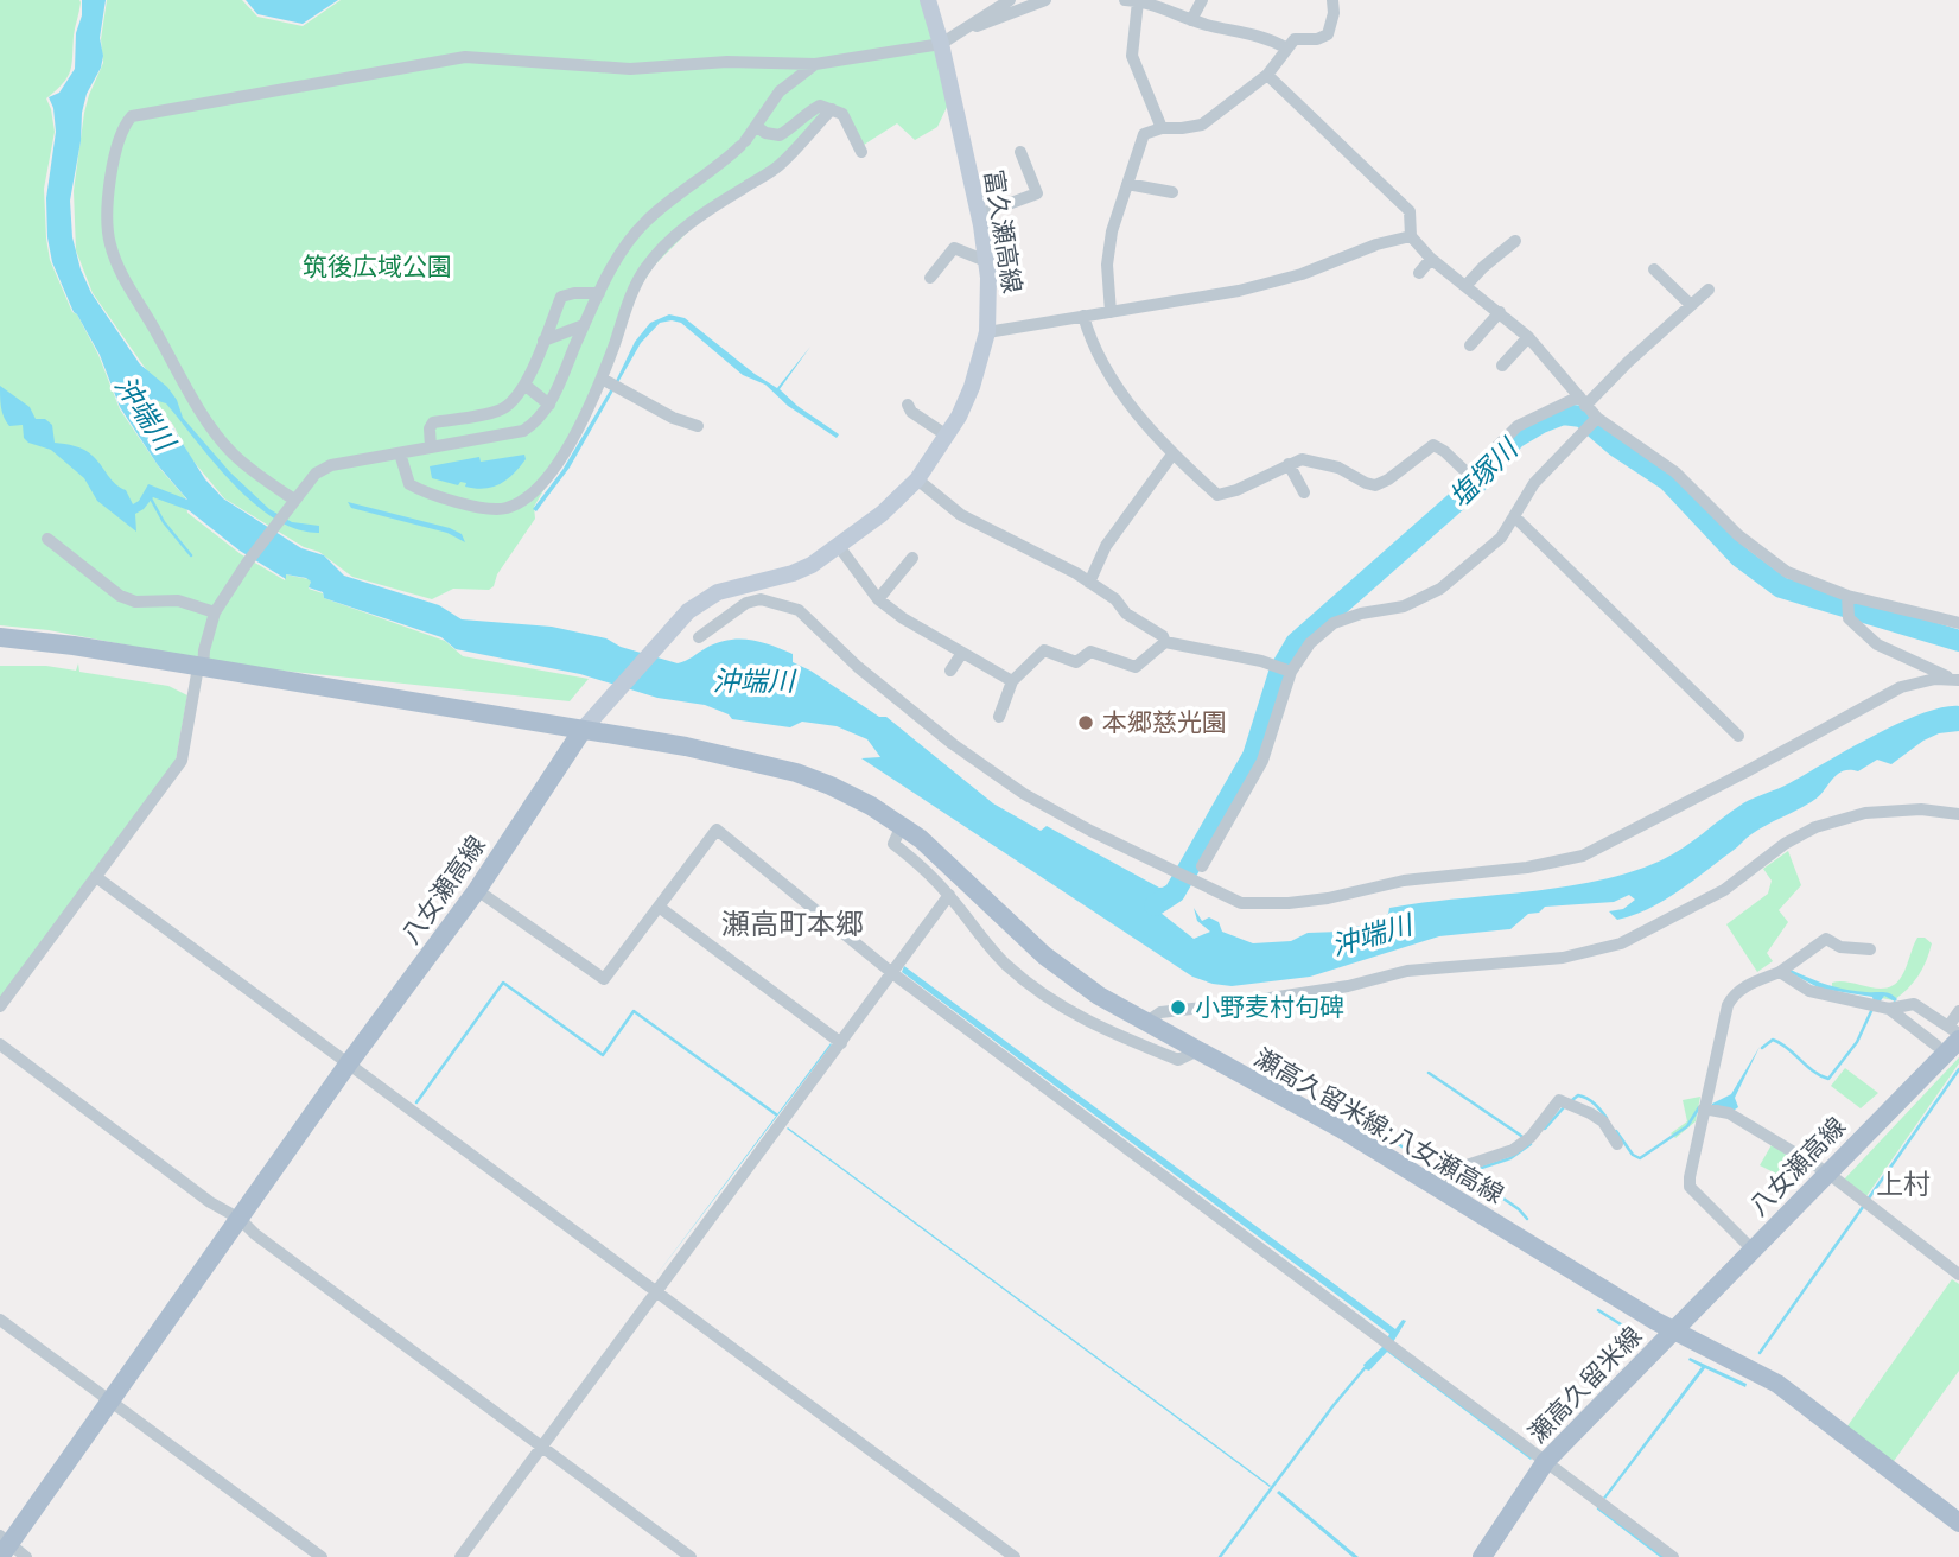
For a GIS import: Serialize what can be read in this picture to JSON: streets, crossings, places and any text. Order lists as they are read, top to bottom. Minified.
{"streets":{"main road":["富久瀬高線","八女瀬高線","瀬高久留米線;八女瀬高線","瀬高久留米線"]},"crossings":[["富久瀬高線","八女瀬高線"],["富久瀬高線","瀬高久留米線;八女瀬高線"],["八女瀬高線","瀬高久留米線;八女瀬高線"],["八女瀬高線","瀬高久留米線"],["瀬高久留米線;八女瀬高線","瀬高久留米線"]],"districts":["瀬高町本郷","上村"],"water":["沖端川","塩塚川"],"parks":["筑後広域公園"],"places":["本郷慈光園","小野麦村句碑"]}
